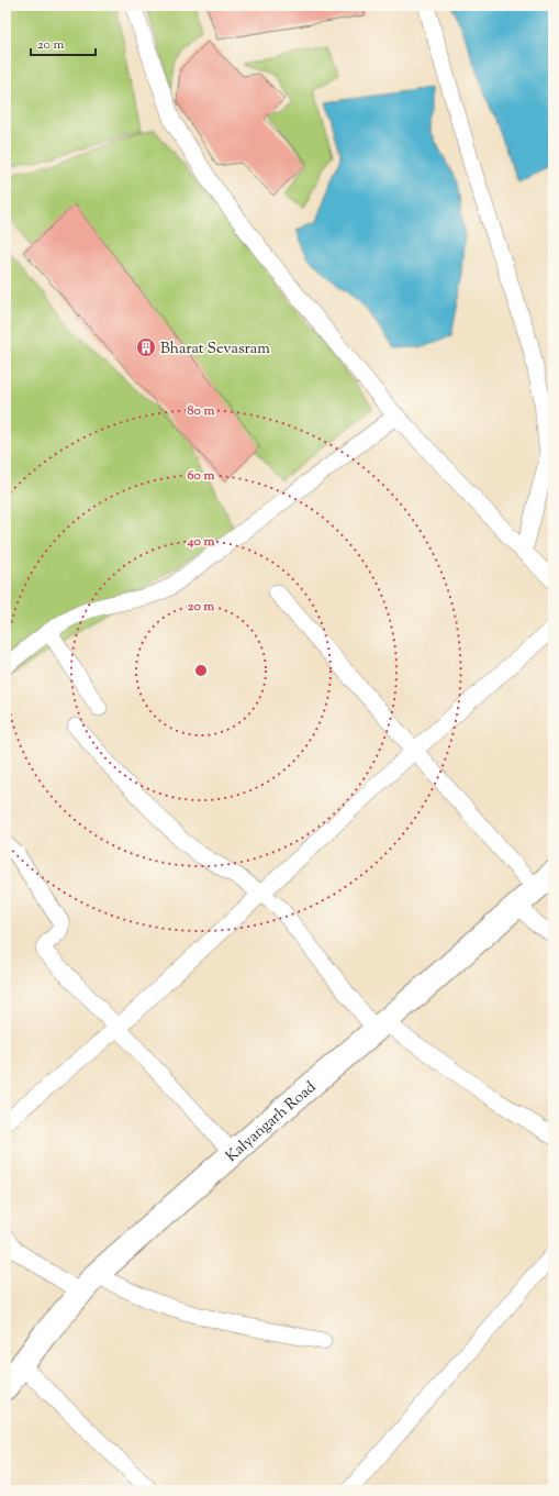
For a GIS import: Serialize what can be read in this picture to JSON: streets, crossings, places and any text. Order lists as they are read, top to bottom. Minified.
{"streets":{"main road":["Kalyangarh Road"]},"places":{"building":["Bharat Sevasram"]},"scale_bar":"20 m","rings":["80 m","60 m","40 m","20 m"]}
